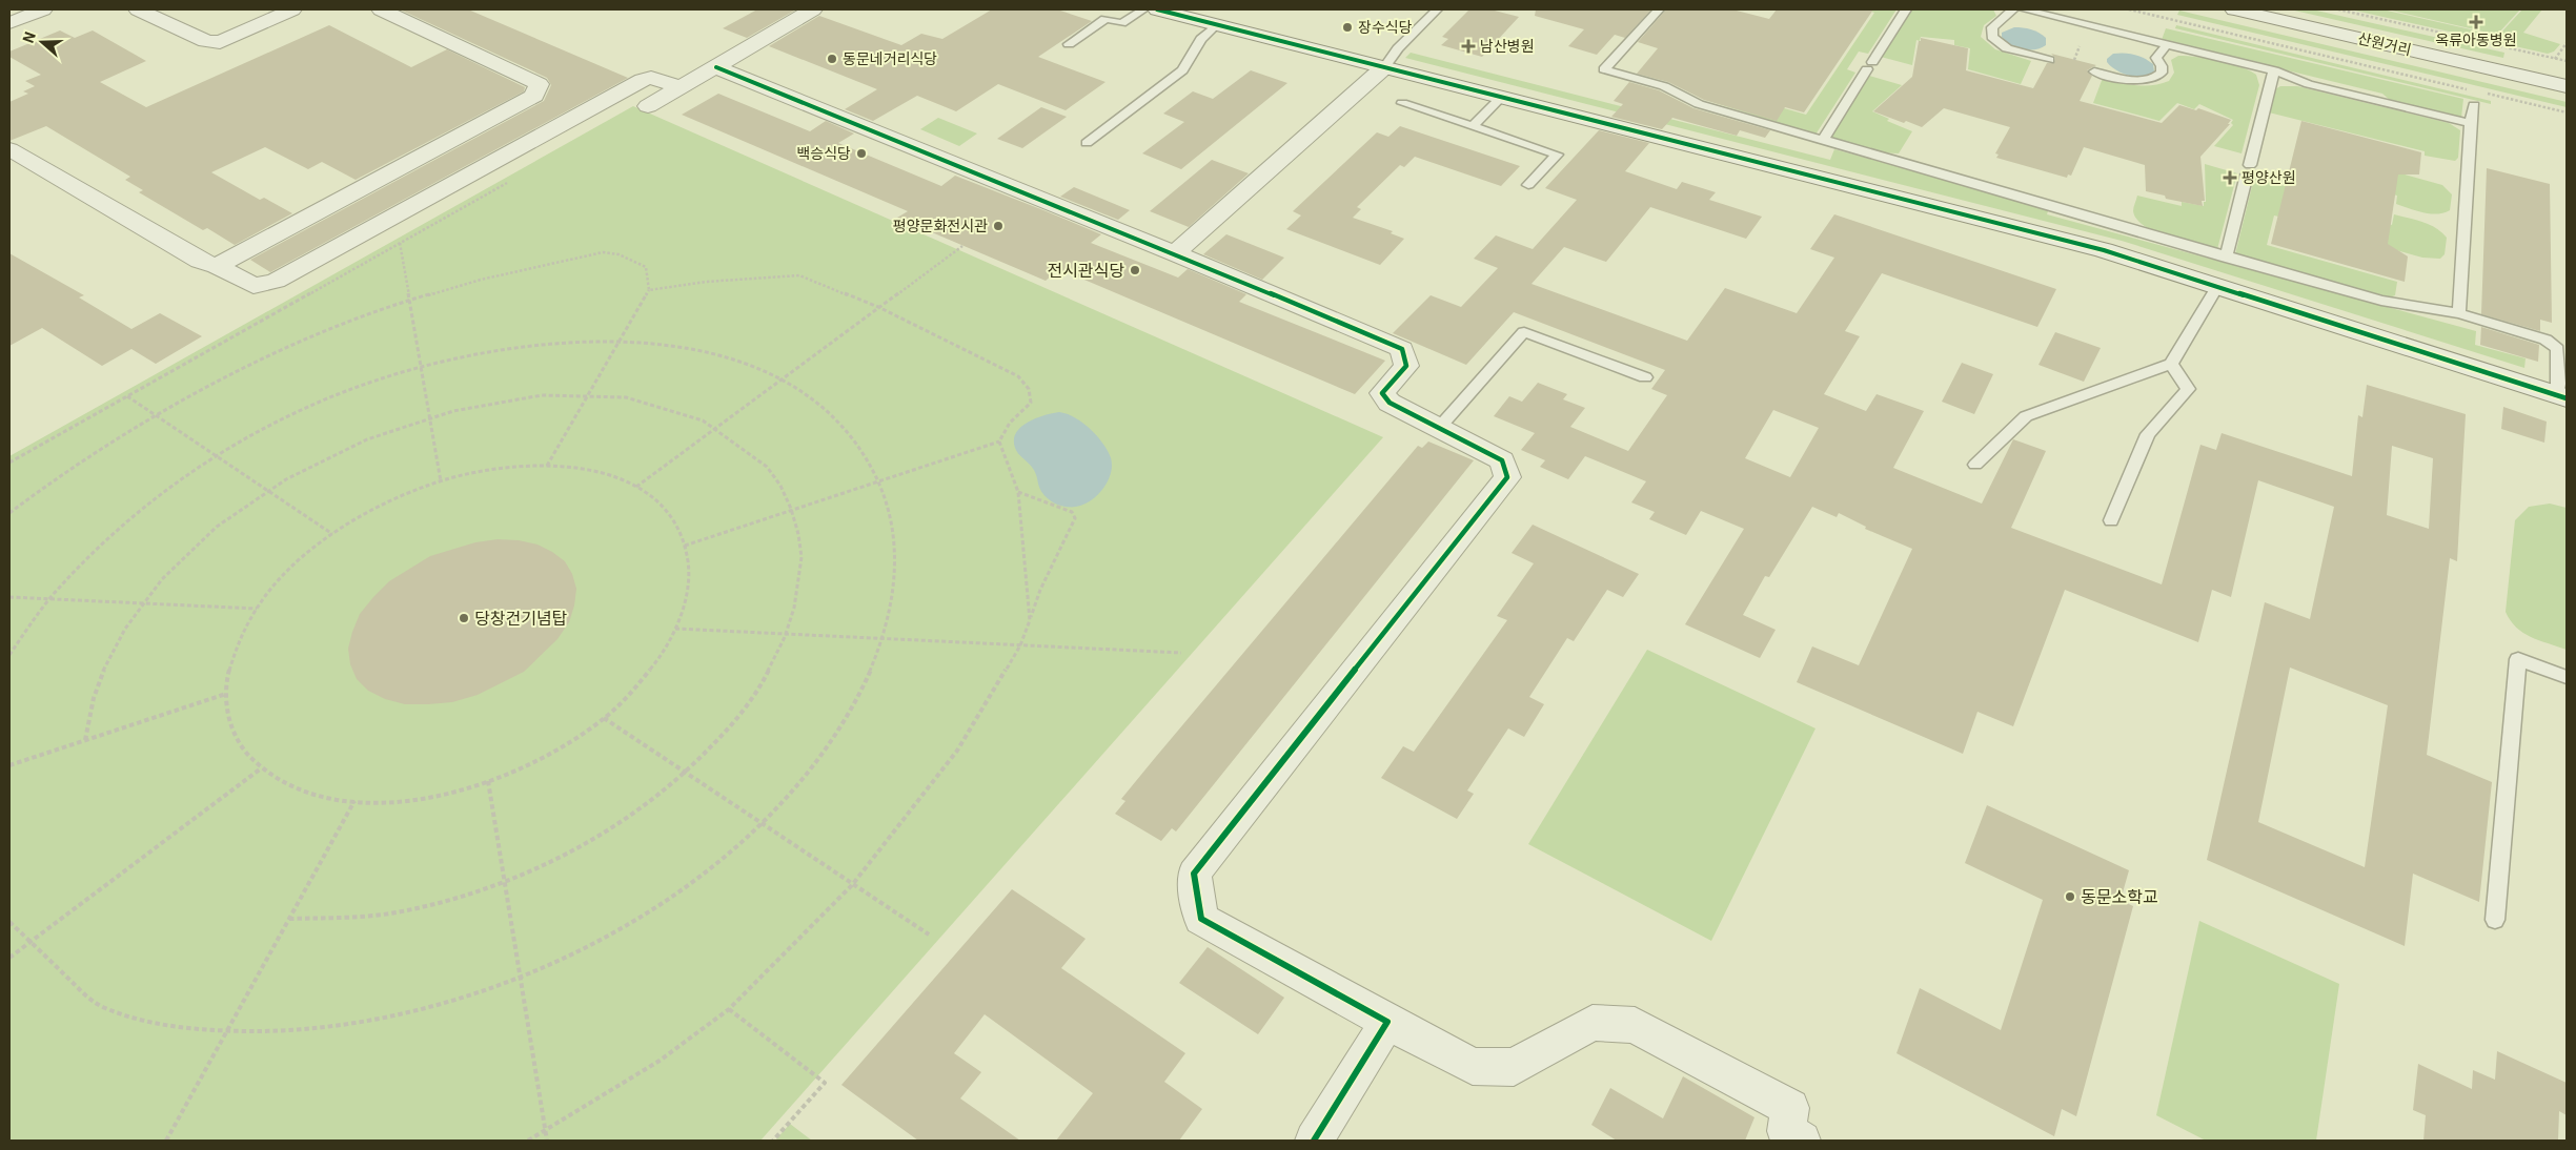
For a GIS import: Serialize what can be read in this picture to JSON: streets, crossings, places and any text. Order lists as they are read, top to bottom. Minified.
{"streets":{"street":["산원거리"]},"places":{"health":["옥류아동병원","남산병원","평양산원"],"other":["장수식당","동문네거리식당","백승식당","평양문화전시관","전시관식당","당창건기념탑","동문소학교"]},"north":"left"}
